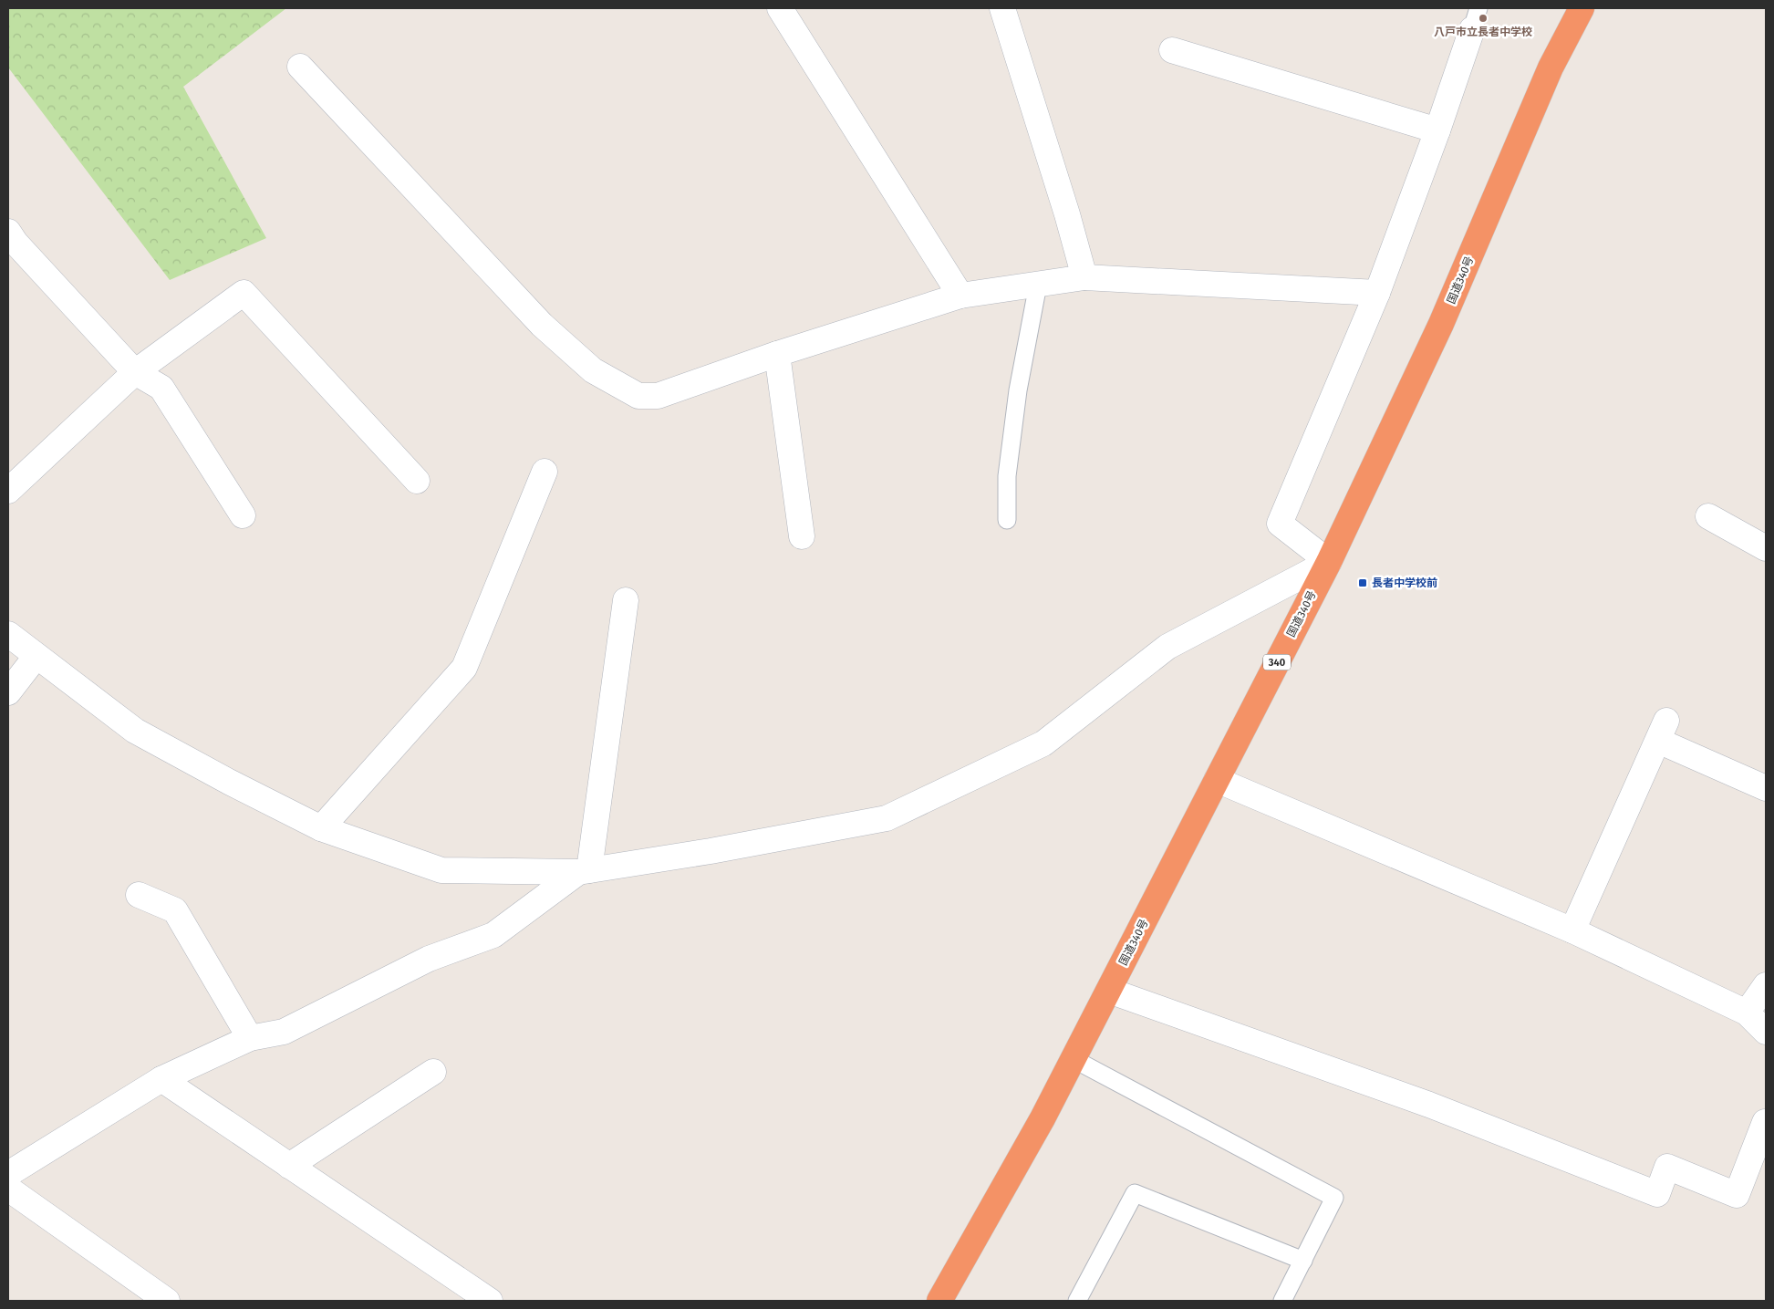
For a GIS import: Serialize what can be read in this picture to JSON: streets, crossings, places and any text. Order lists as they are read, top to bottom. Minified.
{"streets":{"highway":["国道340号","340"]},"places":{"other":["八戸市立長者中学校"],"transit":["長者中学校前"]}}
